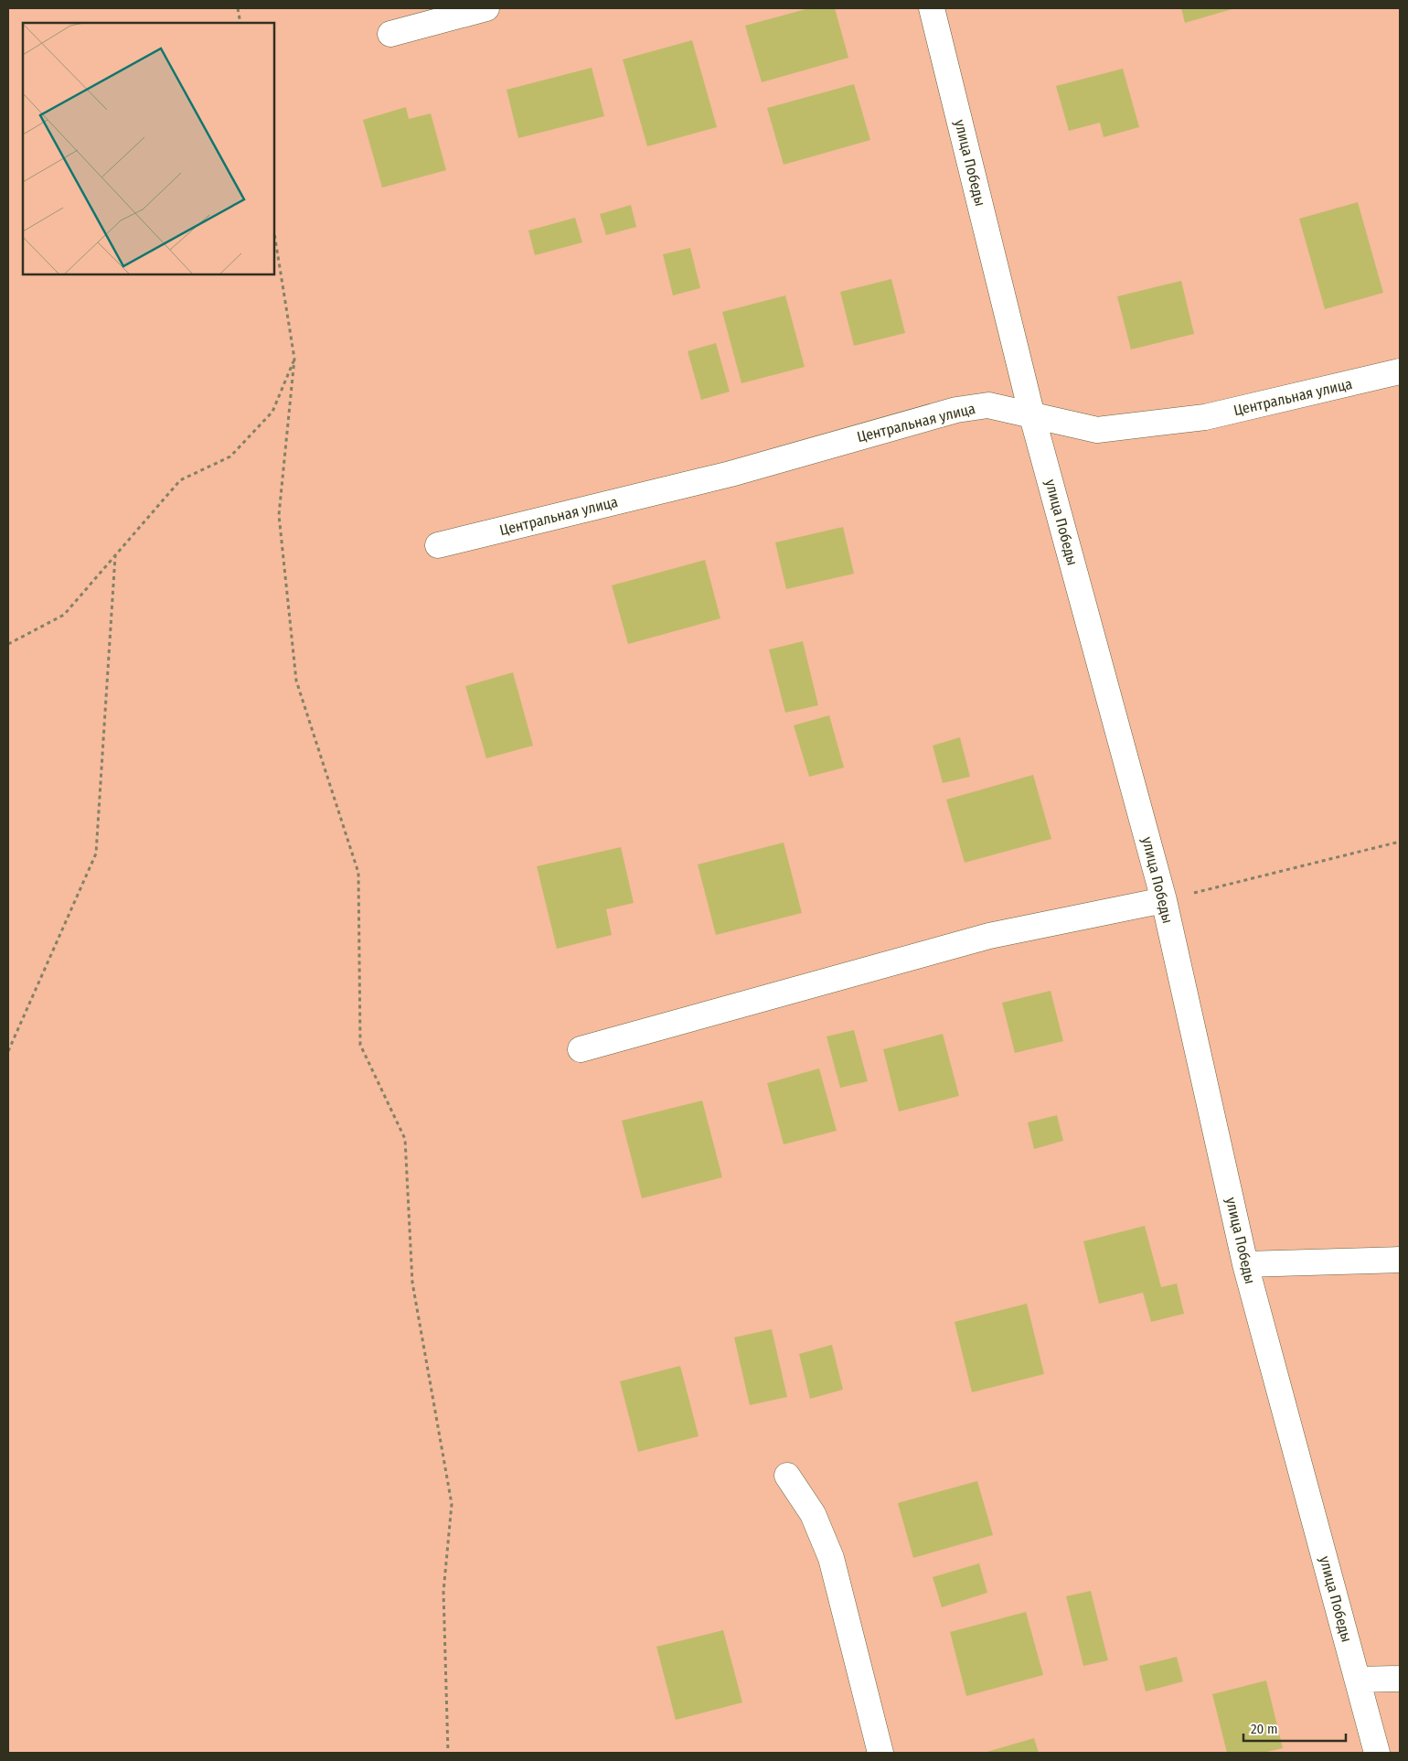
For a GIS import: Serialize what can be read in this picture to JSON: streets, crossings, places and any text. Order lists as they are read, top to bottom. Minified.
{"streets":{"street":["улица Победы","Центральная улица"]},"crossings":[["улица Победы","Центральная улица"]],"scale_bar":"20 m"}
